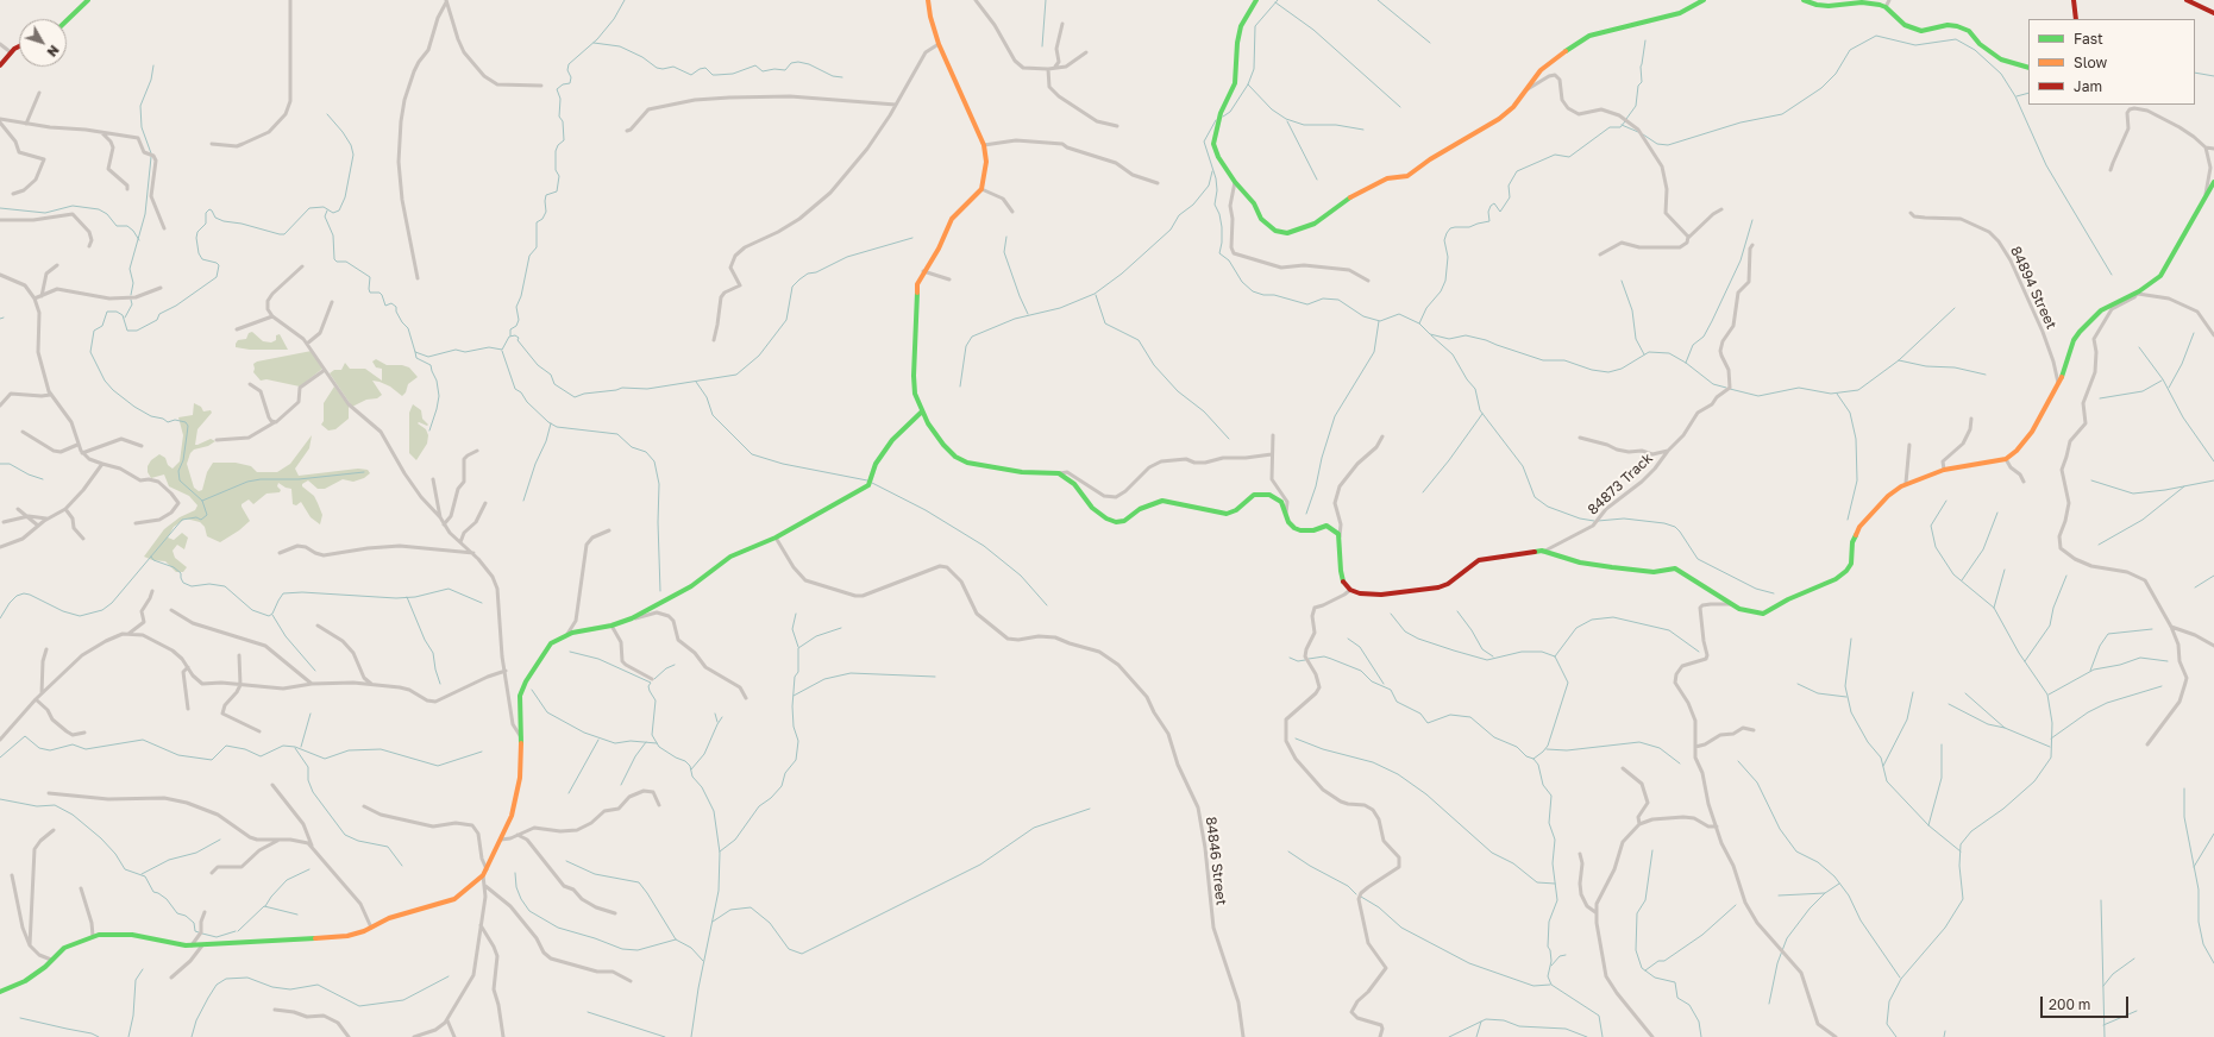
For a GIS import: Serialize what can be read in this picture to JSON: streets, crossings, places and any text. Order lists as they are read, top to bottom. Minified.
{"streets":{"street":["84894 Street","84873 Track","84846 Street"]},"legend":["Fast","Slow","Jam"],"scale_bar":"200 m","north":"bottom right"}
